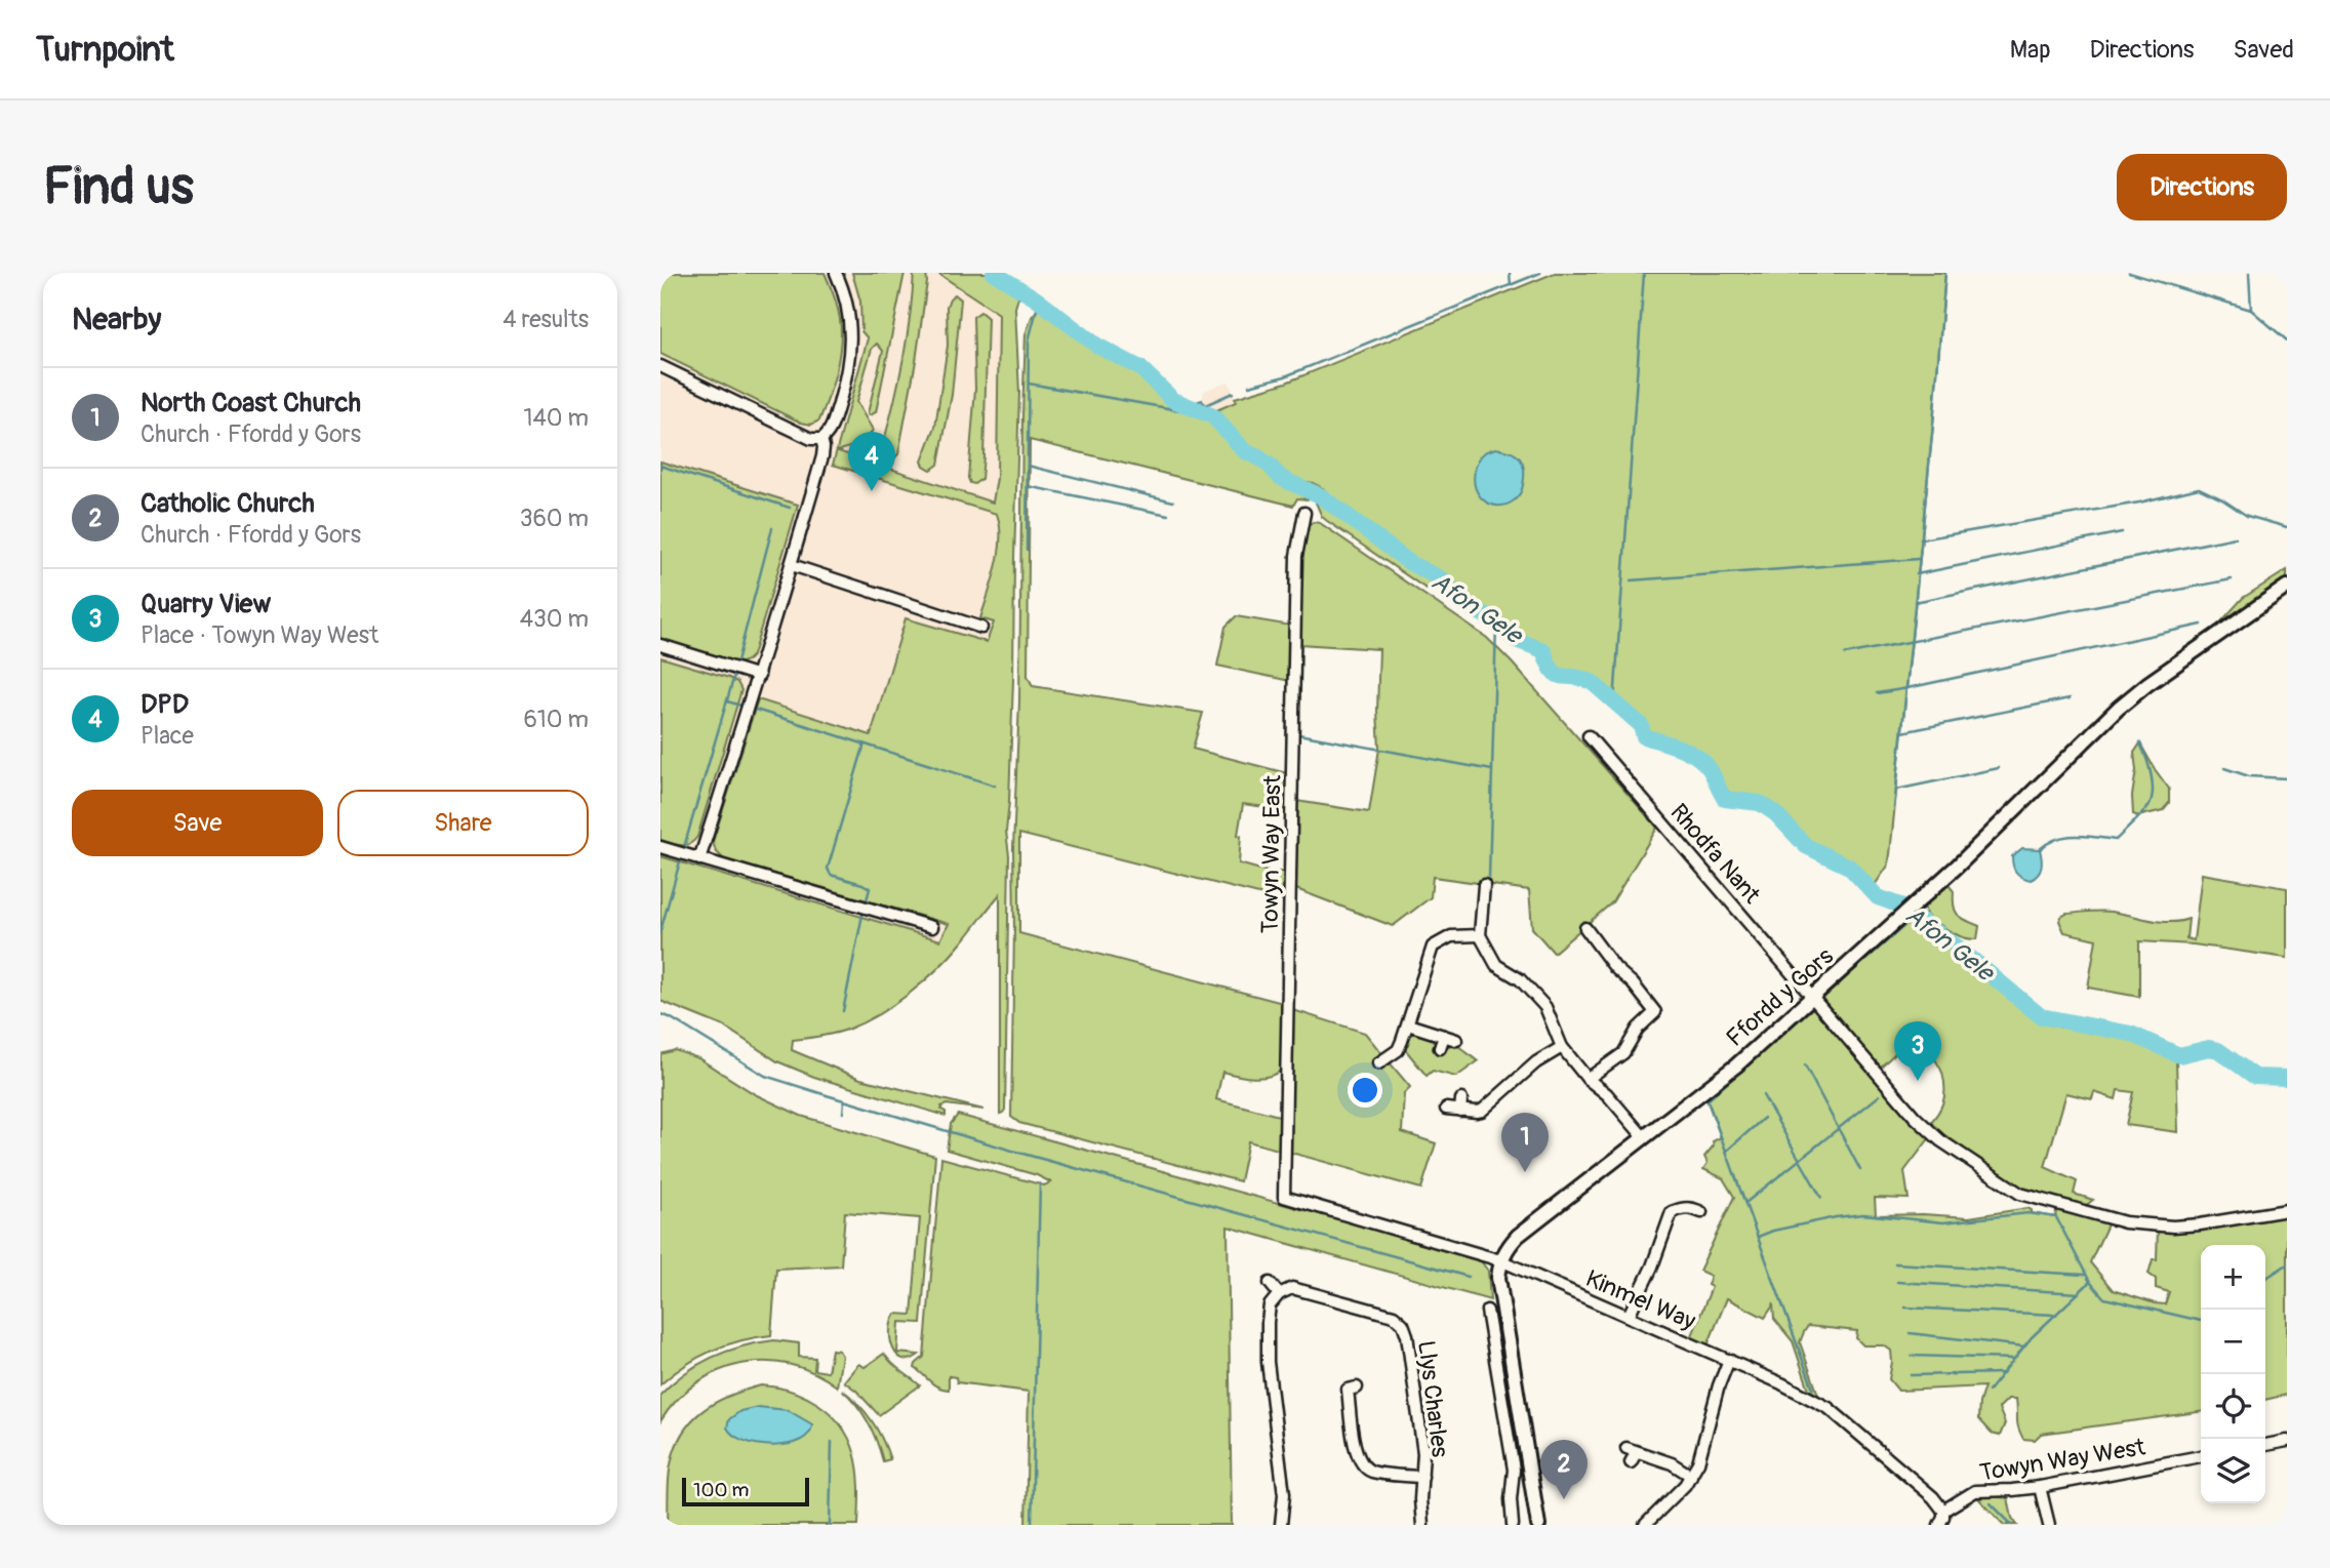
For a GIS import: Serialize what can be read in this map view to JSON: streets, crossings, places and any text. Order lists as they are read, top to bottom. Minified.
{"streets":{"street":["Rhodfa Nant","Towyn Way East","Ffordd y Gors","Kinmel Way","Llys Charles","Towyn Way West"]},"crossings":[["Rhodfa Nant","Ffordd y Gors"],["Towyn Way East","Kinmel Way"],["Ffordd y Gors","Kinmel Way"],["Kinmel Way","Towyn Way West"]],"water":["Afon Gele"],"scale_bar":"100 m","page":{"header":"Turnpoint","nav":["Map","Directions","Saved"],"buttons":["Directions",["Save","Share"]],"title":"Find us","heading":["Nearby","4 results"],"list":[{"mark":"1","name":"North Coast Church","note":"Church · Ffordd y Gors","value":"140 m"},{"mark":"2","name":"Catholic Church","note":"Church · Ffordd y Gors","value":"360 m"},{"mark":"3","name":"Quarry View","note":"Place · Towyn Way West","value":"430 m"},{"mark":"4","name":"DPD","note":"Place","value":"610 m"}],"pins":["4","3","1","2"],"map_buttons":["+","−"],"scale":"100 m"}}
